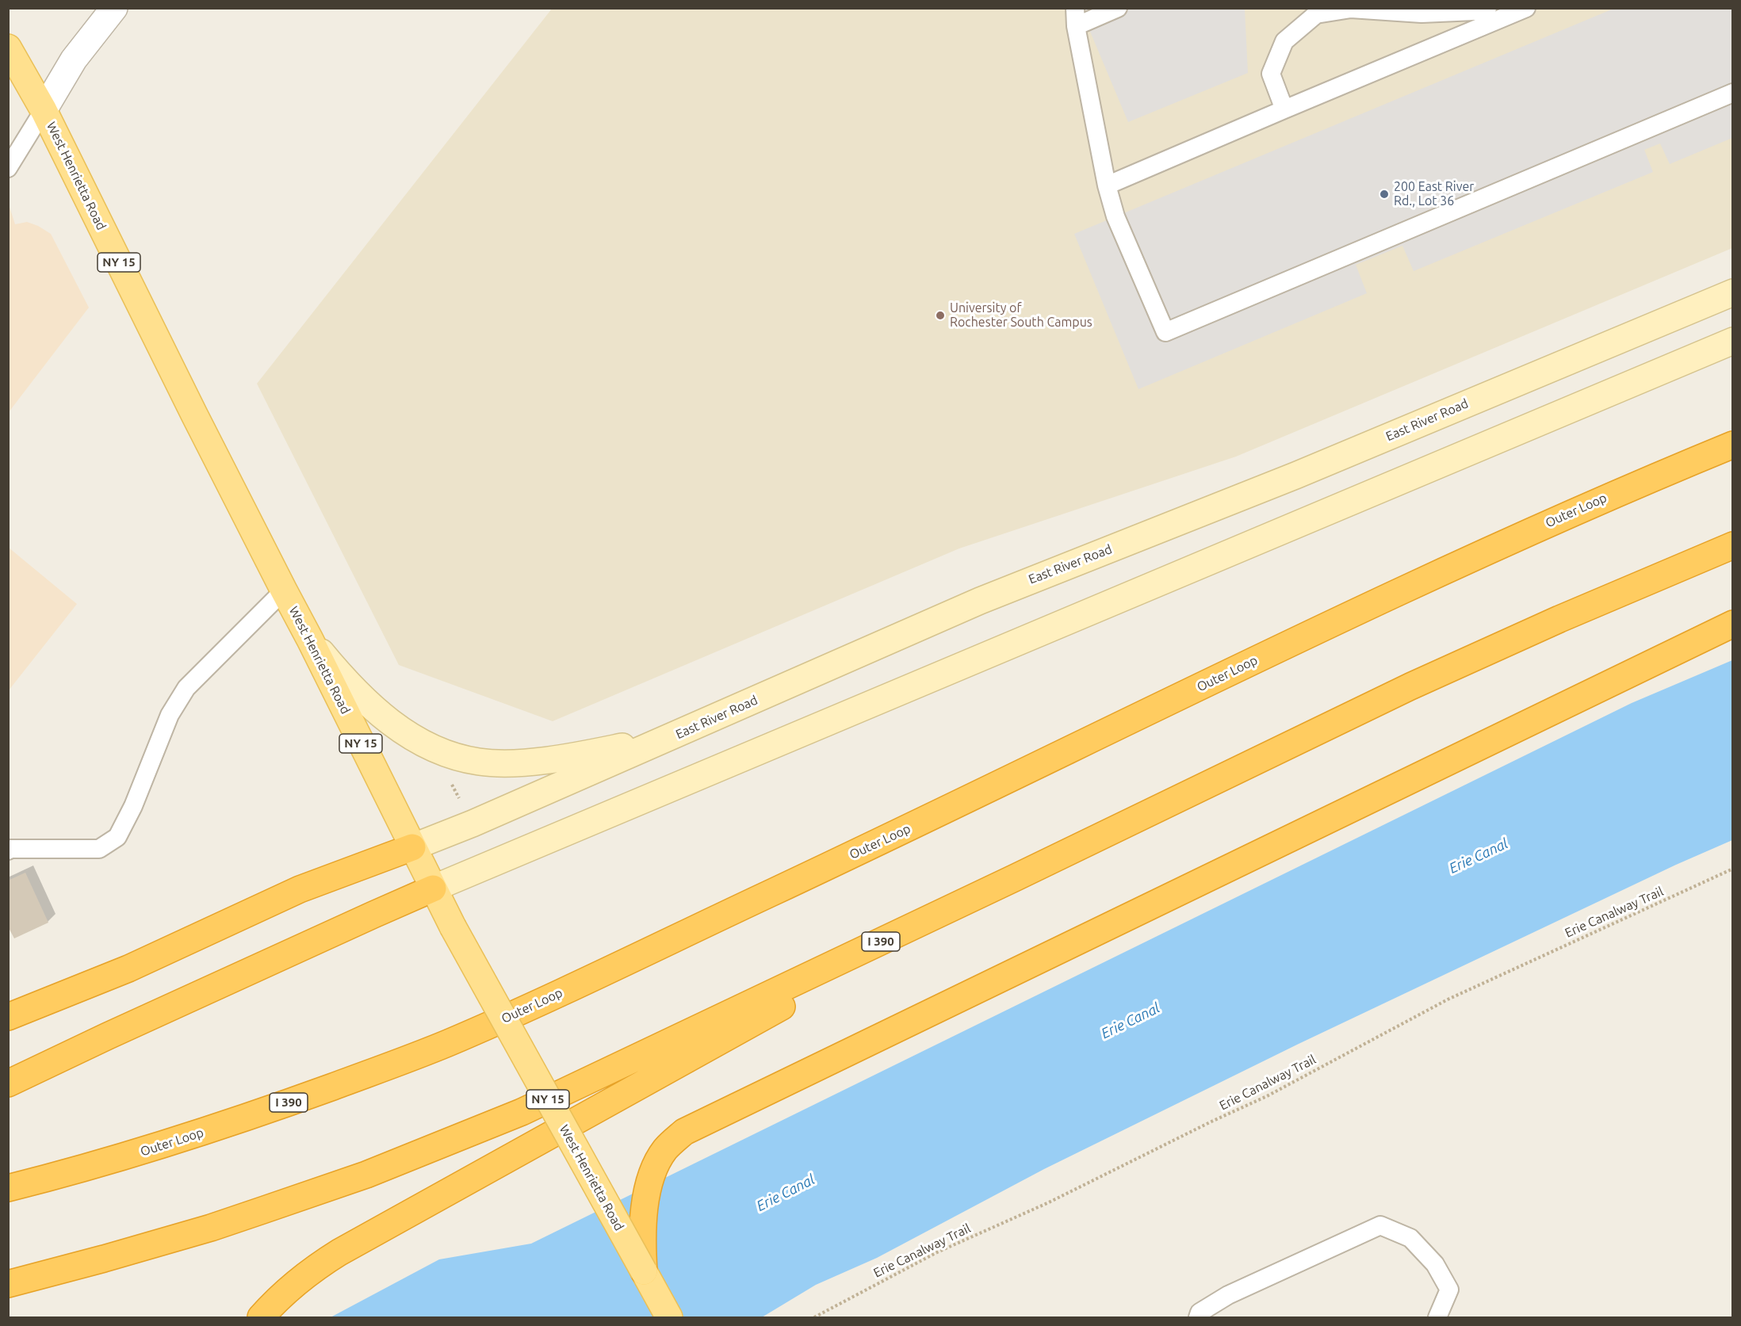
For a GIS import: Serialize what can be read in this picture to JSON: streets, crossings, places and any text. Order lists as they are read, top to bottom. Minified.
{"streets":{"highway":["Outer Loop","I 390"],"main road":["West Henrietta Road","NY 15"],"street":["East River Road"],"path":["Erie Canalway Trail"]},"crossings":[["West Henrietta Road","East River Road"]],"water":["Erie Canal"],"places":["200 East River Rd., Lot 36","University of Rochester South Campus"]}
